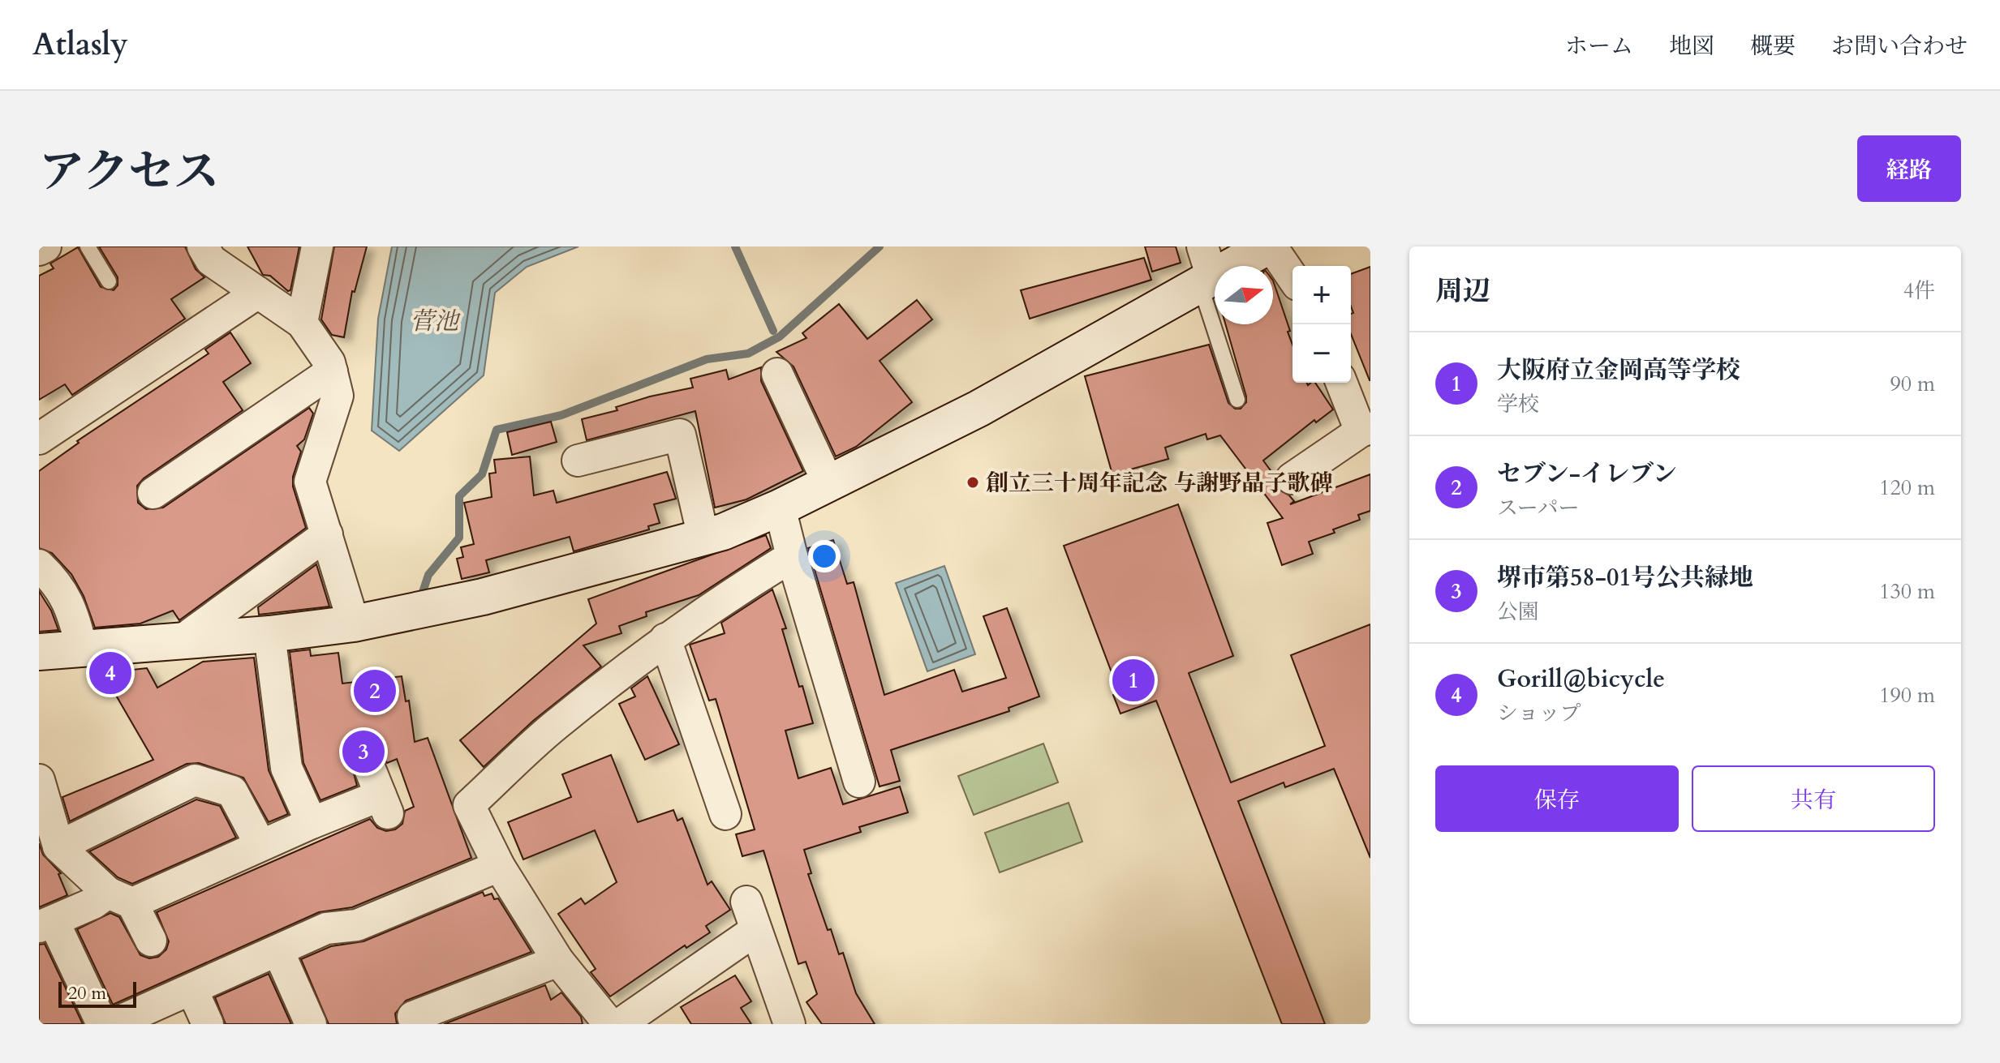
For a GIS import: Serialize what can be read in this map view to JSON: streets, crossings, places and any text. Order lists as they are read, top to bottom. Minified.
{"water":["菅池"],"places":["創立三十周年記念 与謝野晶子歌碑"],"scale_bar":"20 m","north":"right","page":{"header":"Atlasly","nav":["ホーム","地図","概要","お問い合わせ"],"title":"アクセス","buttons":["経路",["保存","共有"]],"heading":["周辺","4件"],"map_buttons":["+","−"],"list":[{"mark":"1","name":"大阪府立金岡高等学校","note":"学校","value":"90 m"},{"mark":"2","name":"セブン-イレブン","note":"スーパー","value":"120 m"},{"mark":"3","name":"堺市第58-01号公共緑地","note":"公園","value":"130 m"},{"mark":"4","name":"Gorill@bicycle","note":"ショップ","value":"190 m"}],"pins":["4","1","2","3"],"scale":"20 m"}}
